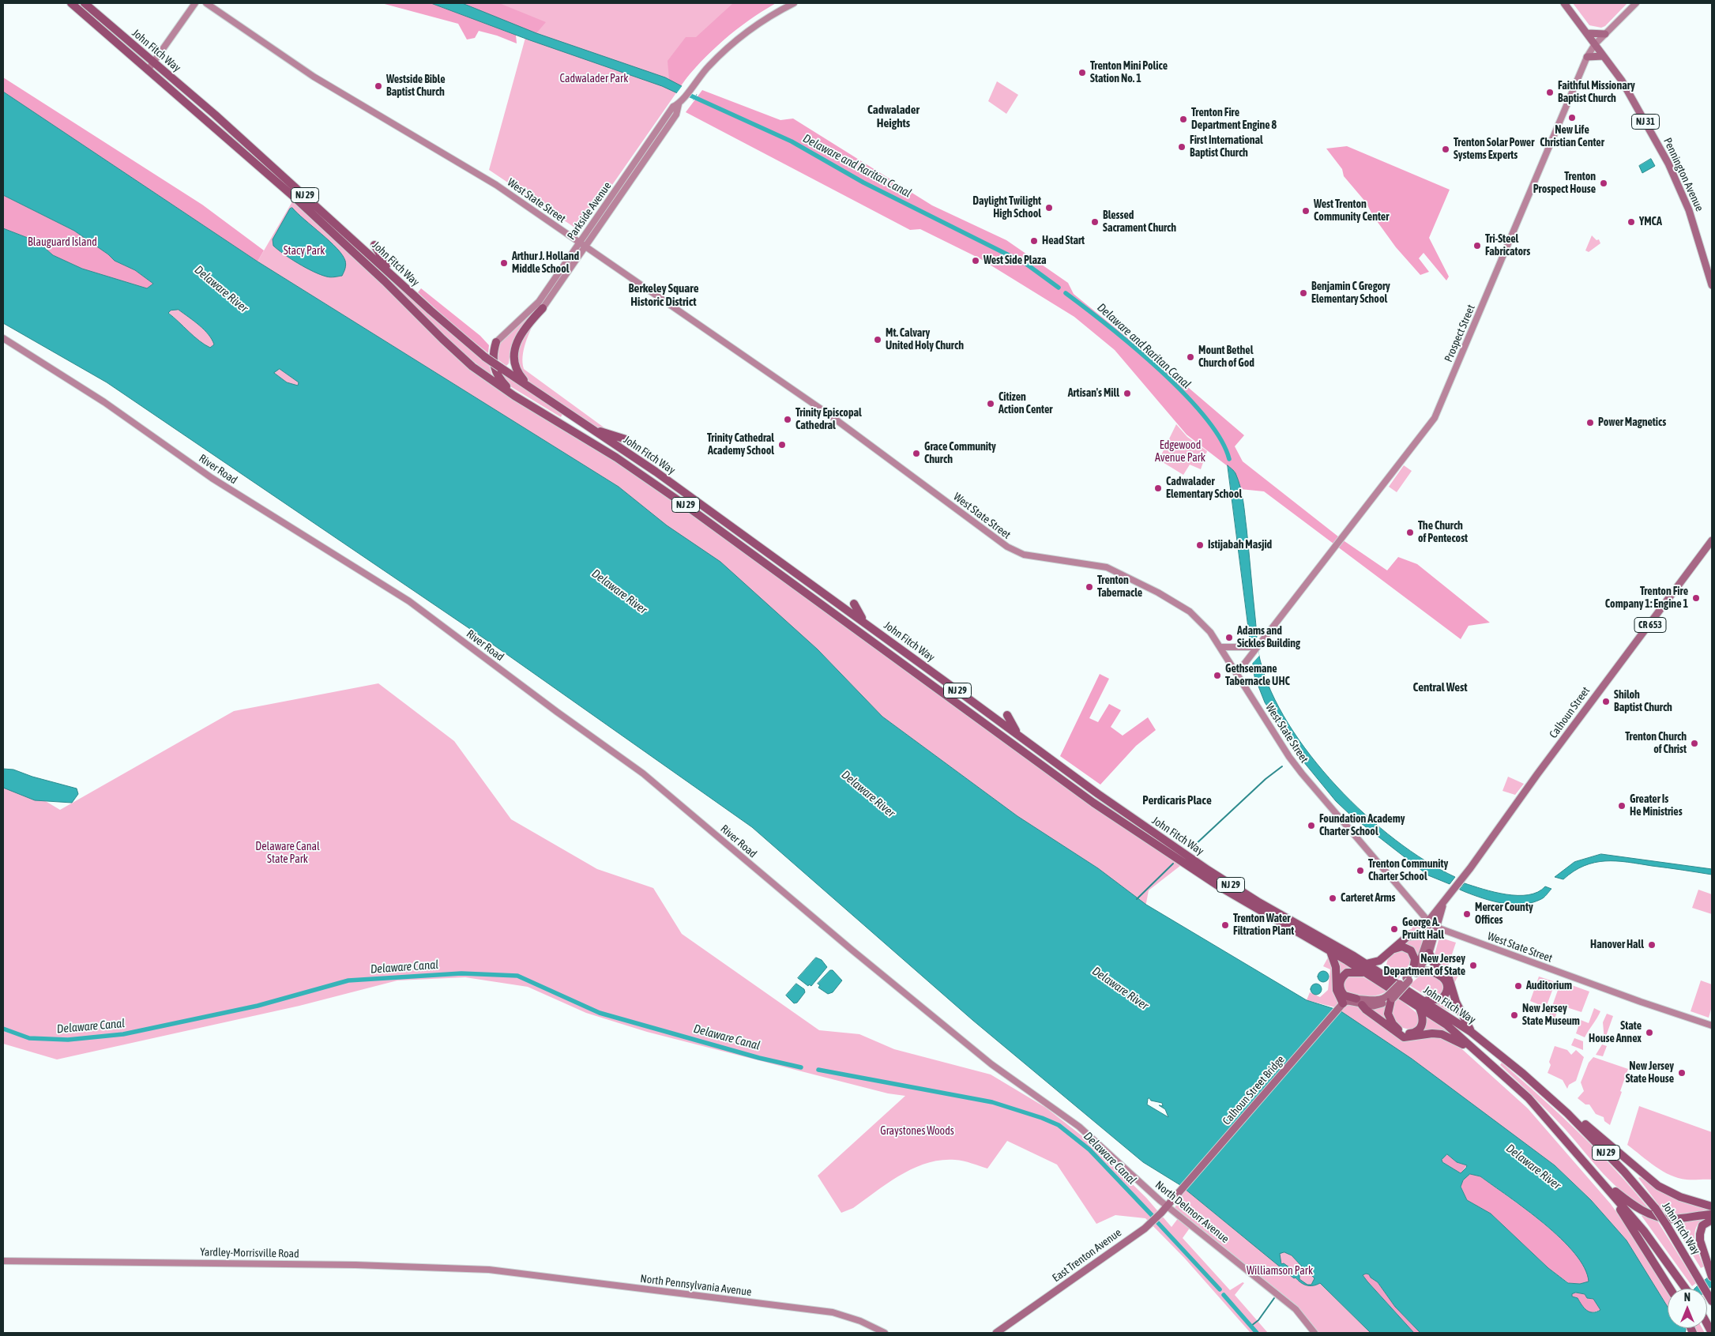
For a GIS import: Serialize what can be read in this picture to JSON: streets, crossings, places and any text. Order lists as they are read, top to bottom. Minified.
{"streets":{"highway":["John Fitch Way","NJ 29"],"main road":["NJ 31","Pennington Avenue","West State Street","Parkside Avenue","Prospect Street","River Road","CR 653","Calhoun Street","Calhoun Street Bridge","North Delmorr Avenue","Yardley-Morrisville Road","East Trenton Avenue","North Pennsylvania Avenue"]},"crossings":[["Pennington Avenue","Prospect Street"],["West State Street","Parkside Avenue"],["West State Street","Prospect Street"],["West State Street","Calhoun Street"],["River Road","North Delmorr Avenue"],["Calhoun Street Bridge","East Trenton Avenue"],["North Delmorr Avenue","East Trenton Avenue"],["Yardley-Morrisville Road","North Pennsylvania Avenue"]],"districts":["Cadwalader Heights","Berkeley Square Historic District","Central West","Perdicaris Place"],"water":["Delaware and Raritan Canal","Delaware River","Delaware Canal"],"parks":["Cadwalader Park","Blauguard Island","Stacy Park","Edgewood Avenue Park","Delaware Canal State Park","Graystones Woods","Williamson Park"],"places":["Trenton Mini Police Station No. 1","Westside Bible Baptist Church","Faithful Missionary Baptist Church","New Life Christian Center","Trenton Fire Department Engine 8","First International Baptist Church","Trenton Solar Power Systems Experts","Trenton Prospect House","Daylight Twilight High School","West Trenton Community Center","Blessed Sacrament Church","YMCA","Head Start","Tri-Steel Fabricators","West Side Plaza","Arthur J. Holland Middle School","Benjamin C Gregory Elementary School","Mt. Calvary United Holy Church","Mount Bethel Church of God","Artisan's Mill","Citizen Action Center","Trinity Episcopal Cathedral","Power Magnetics","Trinity Cathedral Academy School","Grace Community Church","Cadwalader Elementary School","The Church of Pentecost","Istijabah Masjid","Trenton Tabernacle","Trenton Fire Company 1: Engine 1","Adams and Sickles Building","Gethsemane Tabernacle UHC","Shiloh Baptist Church","Trenton Church of Christ","Greater Is He Ministries","Foundation Academy Charter School","Trenton Community Charter School","Carteret Arms","Mercer County Offices","Trenton Water Filtration Plant","George A. Pruitt Hall","Hanover Hall","New Jersey Department of State","Auditorium","New Jersey State Museum","State House Annex","New Jersey State House"],"north":"top"}
